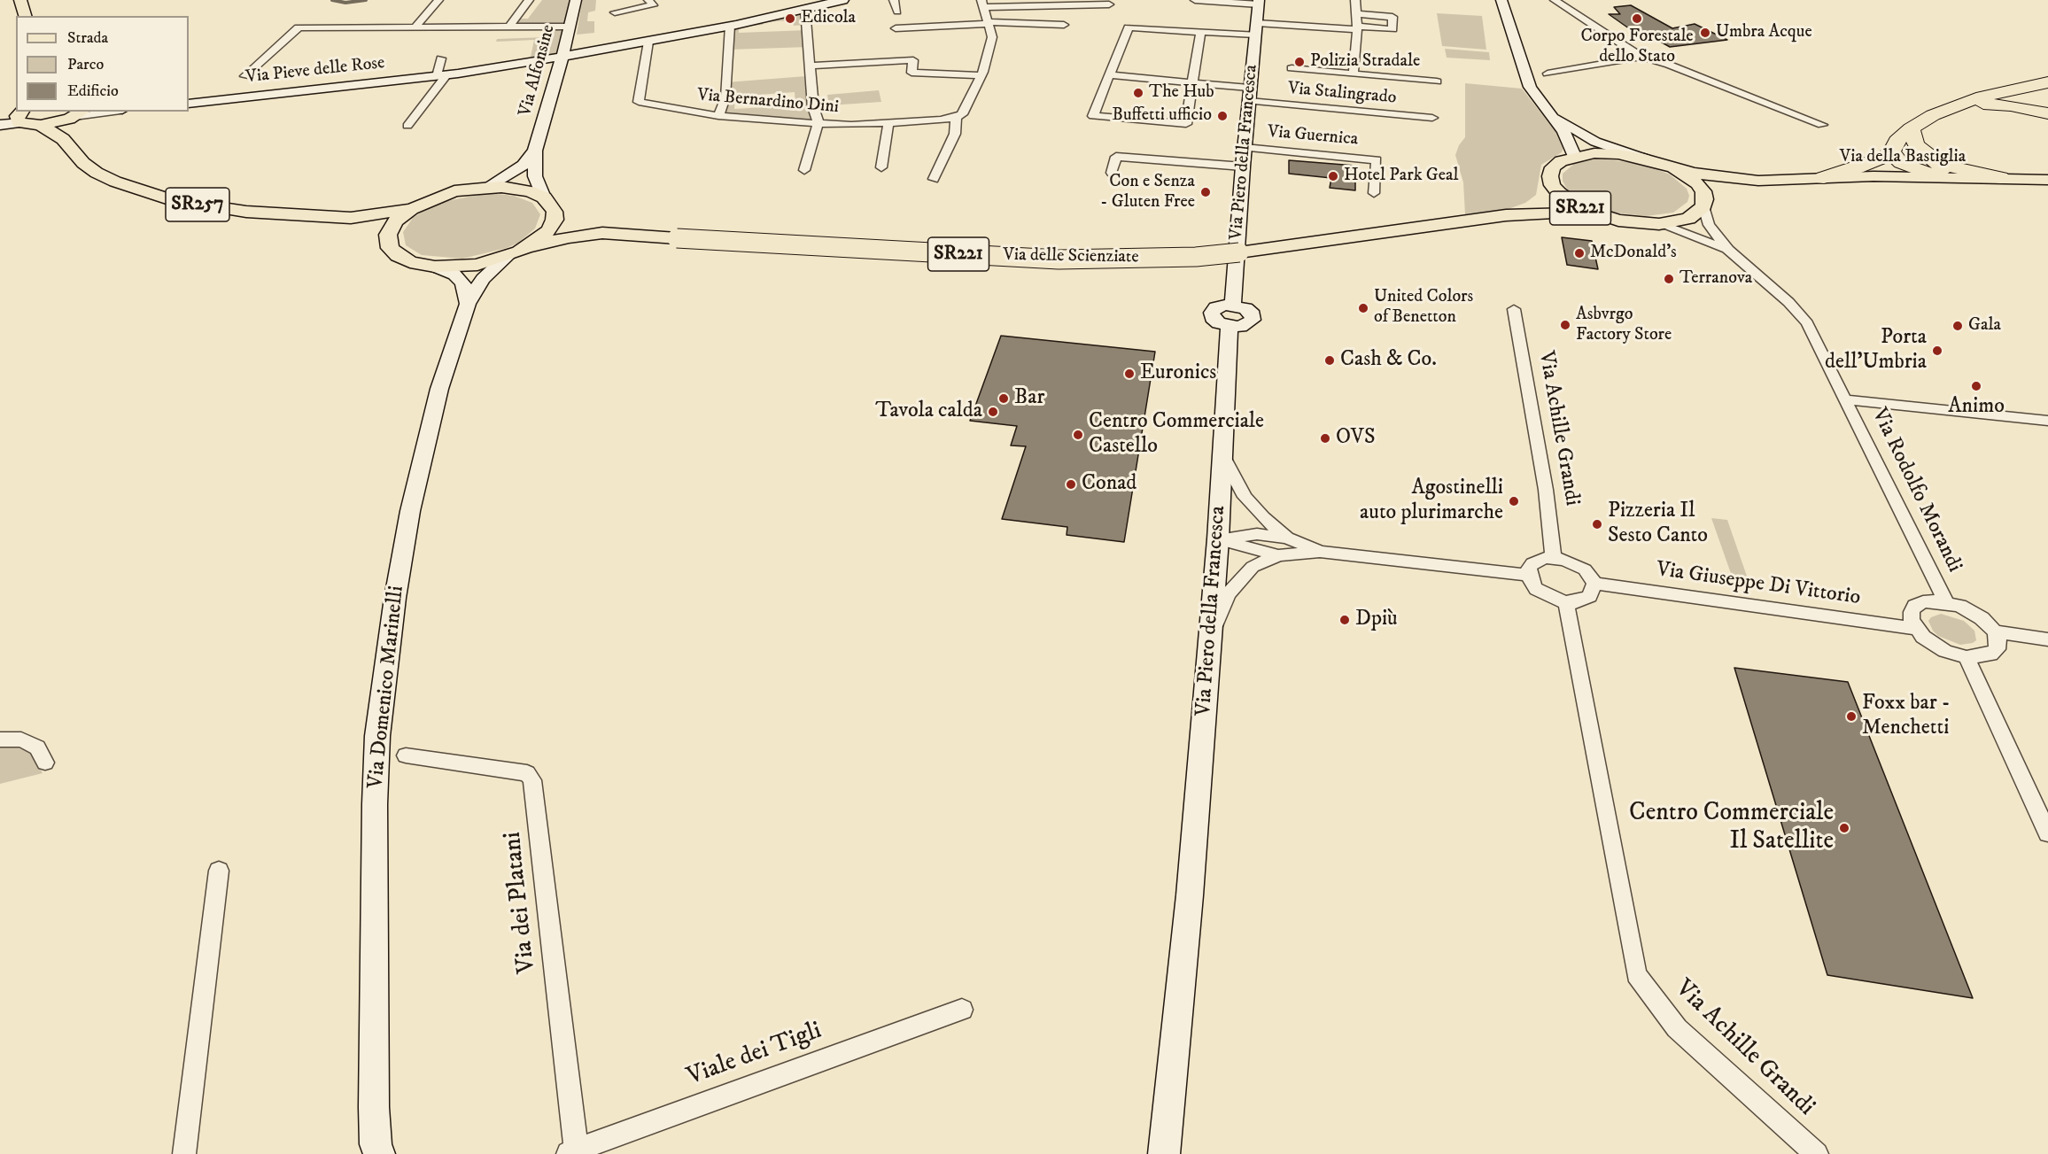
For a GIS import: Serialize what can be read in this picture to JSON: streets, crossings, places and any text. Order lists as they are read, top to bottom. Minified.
{"streets":{"main road":["Via Pieve delle Rose","Via Alfonsine","Via Piero della Francesca","Via della Bastiglia","SR257","SR221","Via delle Scienziate","Via Domenico Marinelli"],"street":["Via Stalingrado","Via Bernardino Dini","Via Guernica","Via Achille Grandi","Via Rodolfo Morandi","Via Giuseppe Di Vittorio","Via dei Platani","Viale dei Tigli"]},"crossings":[["Via Pieve delle Rose","Via Alfonsine"],["Via Pieve delle Rose","Via Bernardino Dini"],["Via Alfonsine","Via delle Scienziate"],["Via Stalingrado","Via Piero della Francesca"],["Via Guernica","Via Piero della Francesca"],["Via della Bastiglia","SR221"],["Via della Bastiglia","Via Rodolfo Morandi"],["SR257","Via delle Scienziate"],["SR221","Via delle Scienziate"],["SR221","Via Rodolfo Morandi"],["Via delle Scienziate","Via Domenico Marinelli"],["Via Achille Grandi","Via Giuseppe Di Vittorio"],["Via dei Platani","Viale dei Tigli"]],"places":["Edicola","Corpo Forestale dello Stato","Umbra Acque","Polizia Stradale","The Hub","Buffetti ufficio","Hotel Park Geal","Con e Senza - Gluten Free","McDonald's","Terranova","United Colors of Benetton","Asbvrgo Factory Store","Gala","Porta dell'Umbria","Cash & Co.","Euronics","Animo","Bar","Tavola calda","Centro Commerciale Castello","OVS","Conad","Agostinelli auto plurimarche","Pizzeria Il Sesto Canto","Dpiù","Foxx bar - Menchetti","Centro Commerciale Il Satellite"],"legend":["Strada","Parco","Edificio"]}
